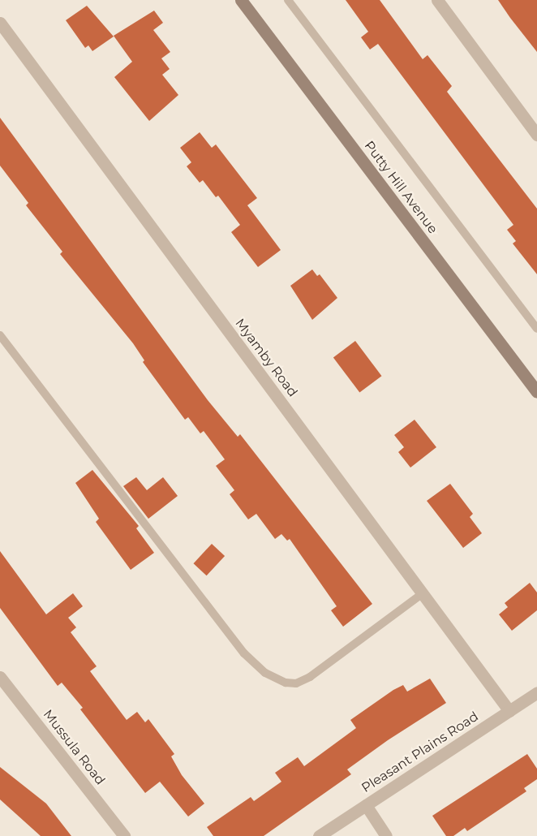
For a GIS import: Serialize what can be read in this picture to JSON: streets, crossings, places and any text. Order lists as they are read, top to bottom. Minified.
{"streets":{"street":["Putty Hill Avenue","Myamby Road","Mussula Road","Pleasant Plains Road"]},"crossings":[["Myamby Road","Pleasant Plains Road"]]}
